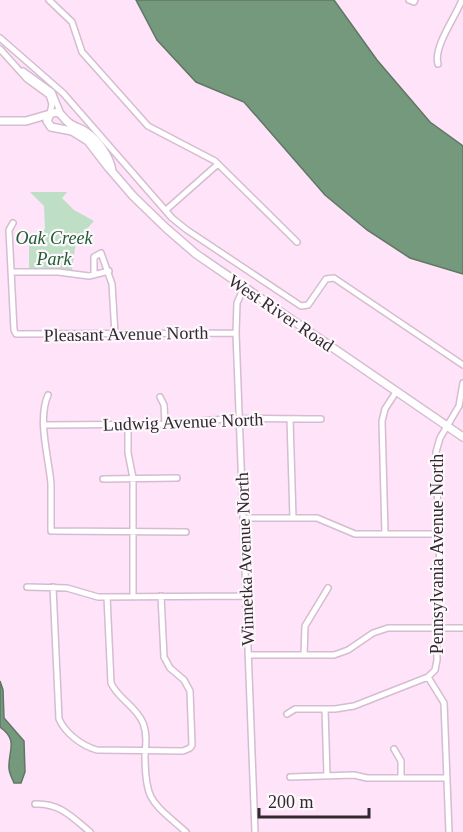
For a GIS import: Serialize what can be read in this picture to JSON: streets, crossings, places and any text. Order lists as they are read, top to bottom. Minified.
{"streets":{"main road":["West River Road"],"street":["Pleasant Avenue North","Ludwig Avenue North","Pennsylvania Avenue North","Winnetka Avenue North"]},"crossings":[["West River Road","Pennsylvania Avenue North"],["West River Road","Winnetka Avenue North"],["Pleasant Avenue North","Winnetka Avenue North"],["Ludwig Avenue North","Winnetka Avenue North"]],"parks":["Oak Creek Park"],"scale_bar":"200 m"}
